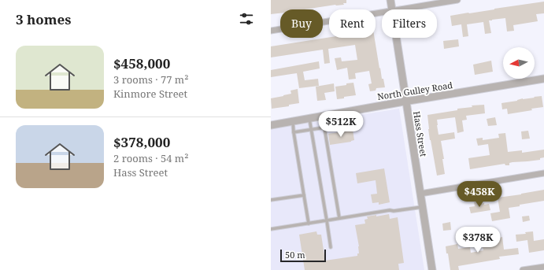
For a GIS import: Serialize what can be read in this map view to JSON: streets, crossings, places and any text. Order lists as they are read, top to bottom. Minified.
{"streets":{"street":["North Gulley Road","Hass Street"]},"crossings":[["North Gulley Road","Hass Street"]],"scale_bar":"50 m","north":"left","page":{"heading":"3 homes","chip":["Buy","Rent","Filters"],"list":[{"name":"$458,000","note":"3 rooms · 77 m² · Kinmore Street"},{"name":"$378,000","note":"2 rooms · 54 m² · Hass Street"}],"price":["$512K","$458K","$378K"],"scale":"50 m"}}
